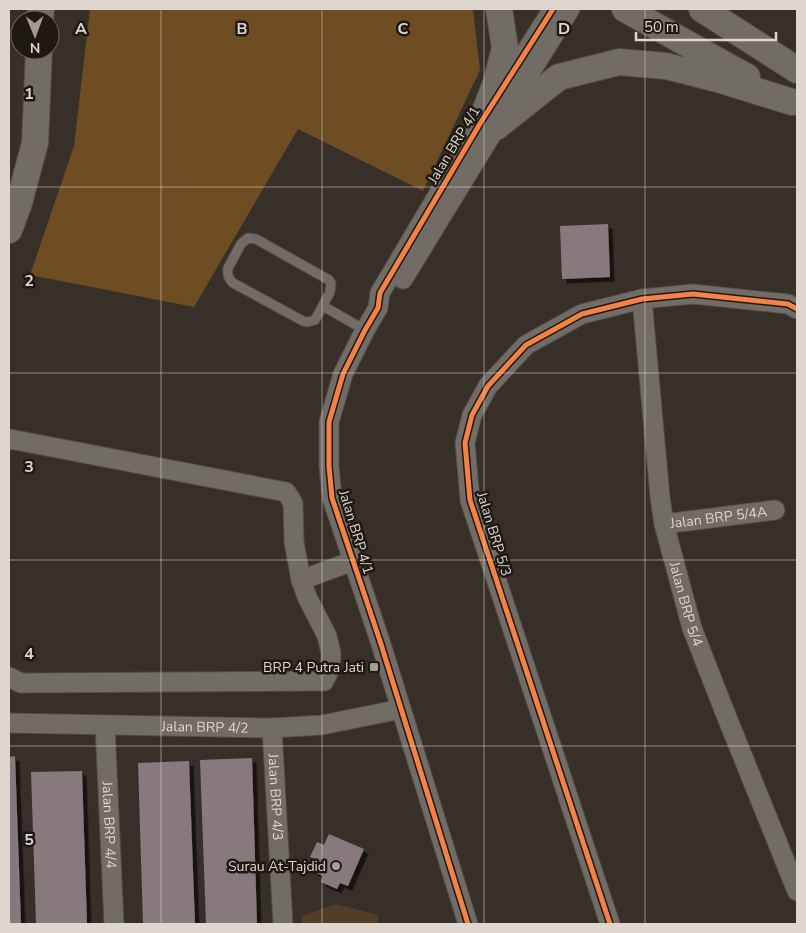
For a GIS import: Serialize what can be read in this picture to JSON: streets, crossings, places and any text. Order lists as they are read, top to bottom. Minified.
{"streets":{"street":["Jalan BRP 4/1","Jalan BRP 5/4A","Jalan BRP 5/3","Jalan BRP 5/4","Jalan BRP 4/2","Jalan BRP 4/3","Jalan BRP 4/4"]},"crossings":[["Jalan BRP 4/1","Jalan BRP 4/2"],["Jalan BRP 5/4A","Jalan BRP 5/4"],["Jalan BRP 5/3","Jalan BRP 5/4"],["Jalan BRP 4/2","Jalan BRP 4/3"],["Jalan BRP 4/2","Jalan BRP 4/4"]],"places":{"transit":["BRP 4 Putra Jati"],"other":["Surau At-Tajdid"]},"scale_bar":"50 m","north":"bottom","grid":{"columns":["A","B","C","D"],"rows":["1","2","3","4","5"]}}
